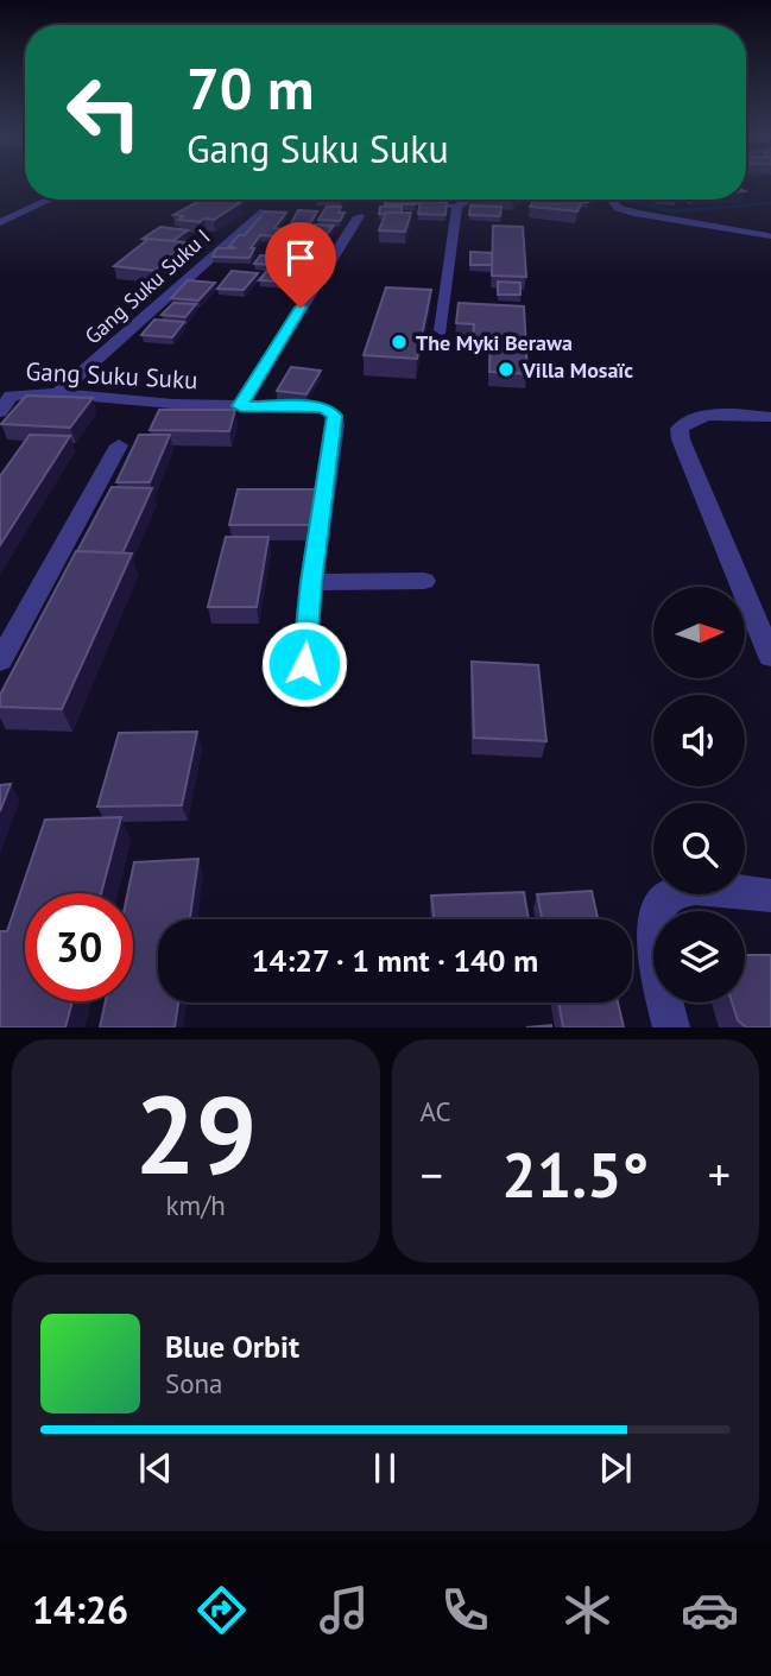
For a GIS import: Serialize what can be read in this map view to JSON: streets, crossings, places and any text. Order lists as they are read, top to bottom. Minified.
{"streets":{"street":["Gang Suku Suku I","Gang Suku Suku"]},"crossings":[["Gang Suku Suku I","Gang Suku Suku"]],"places":["The Myki Berawa","Villa Mosaïc"],"north":"right","page":{"turn":["70 m","Gang Suku Suku"],"limit":"30","trip":"14:27 · 1 mnt · 140 m","tile":[["29","km/h"],"AC"],"heat":["−","21.5°","+"],"song":["Blue Orbit","Sona"],"tabs":"14:26"}}
